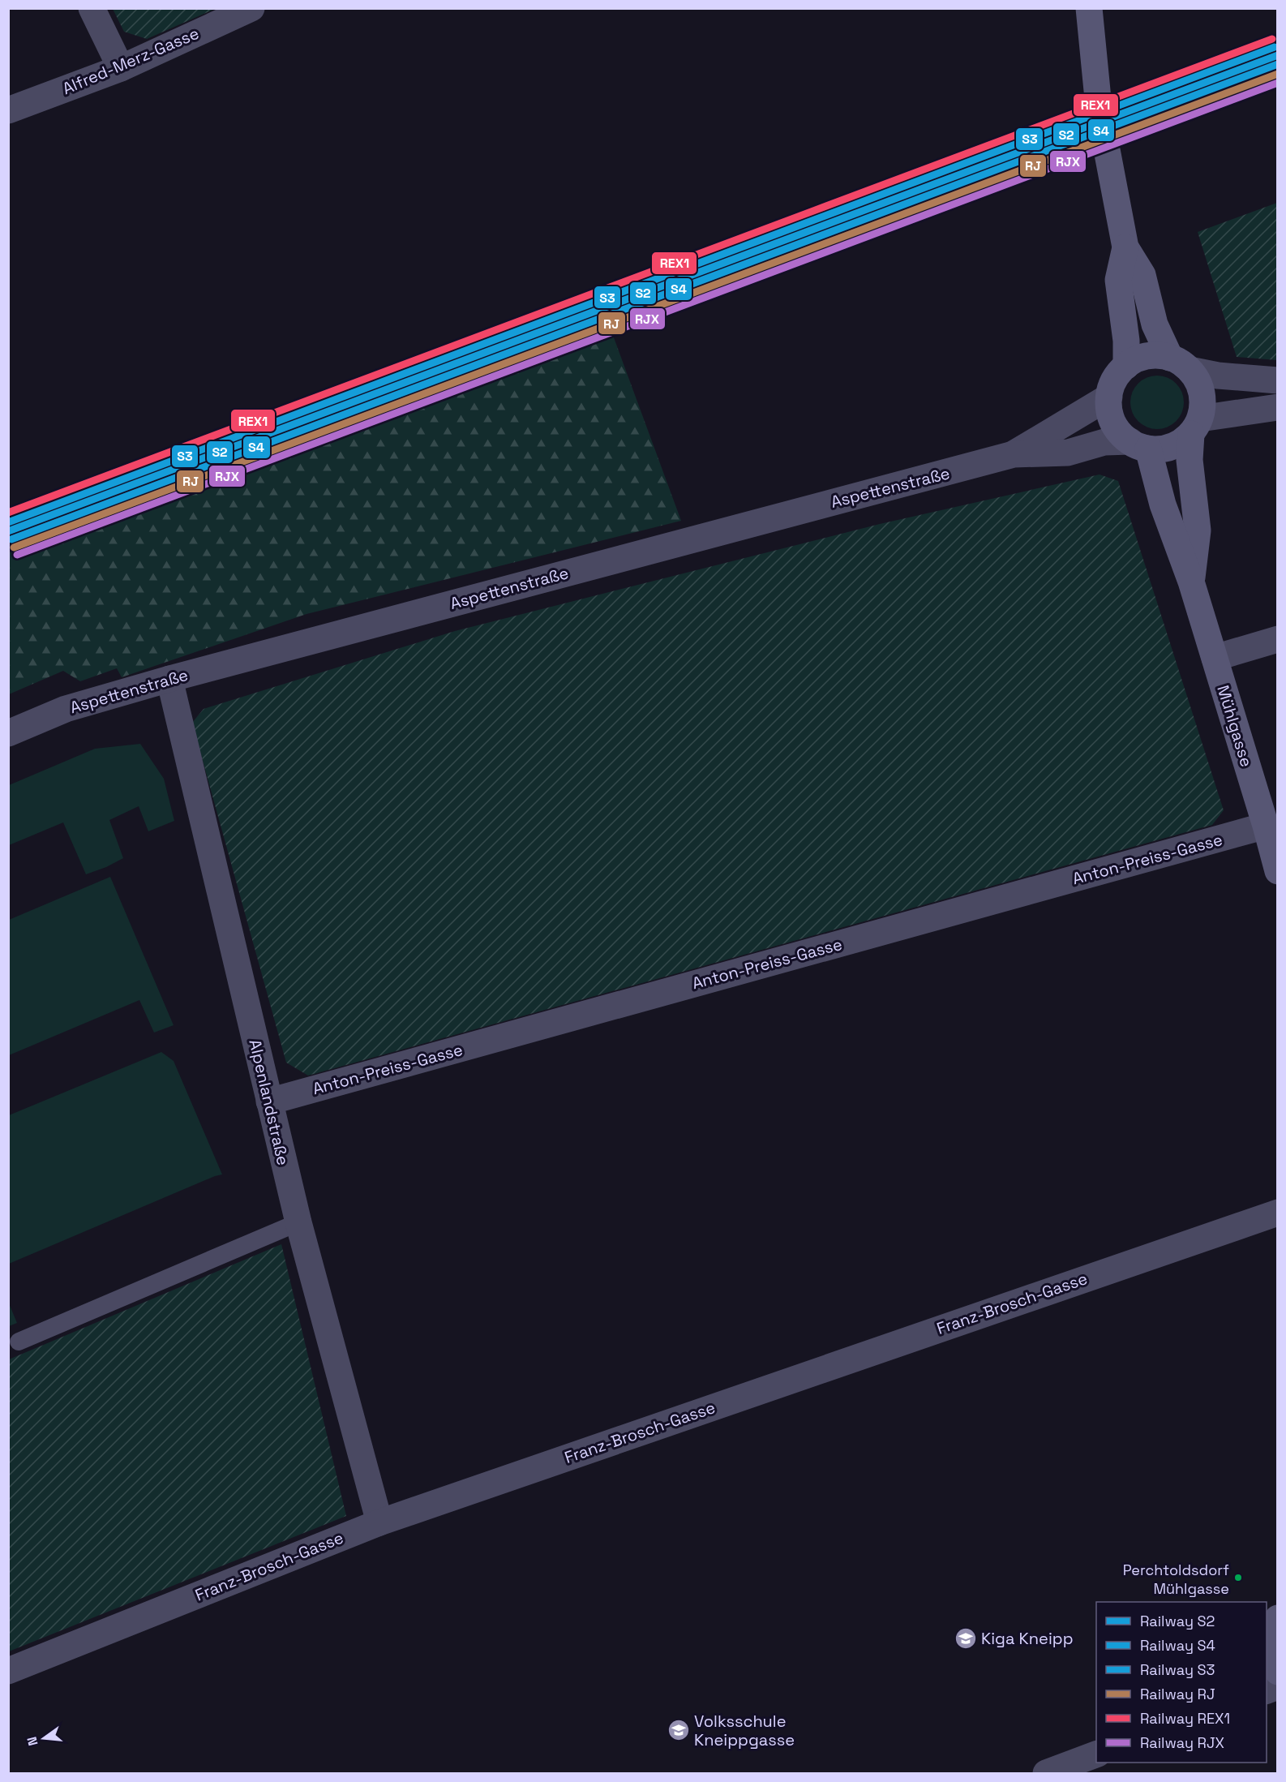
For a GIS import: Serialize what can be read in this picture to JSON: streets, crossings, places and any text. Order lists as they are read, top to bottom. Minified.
{"streets":{"street":["Alfred-Merz-Gasse","Aspettenstraße","Mühlgasse","Anton-Preiss-Gasse","Alpenlandstraße","Franz-Brosch-Gasse"]},"crossings":[["Aspettenstraße","Mühlgasse"],["Aspettenstraße","Alpenlandstraße"],["Mühlgasse","Anton-Preiss-Gasse"],["Anton-Preiss-Gasse","Alpenlandstraße"],["Alpenlandstraße","Franz-Brosch-Gasse"]],"places":{"other":["Perchtoldsdorf Mühlgasse"],"school or university":["Kiga Kneipp","Volksschule Kneippgasse"]},"lines":["rail line REX1","rail line S3","rail line S2","rail line S4","rail line RJ","rail line RJX"],"legend":["Railway S2","Railway S4","Railway S3","Railway RJ","Railway REX1","Railway RJX"],"north":"left"}
